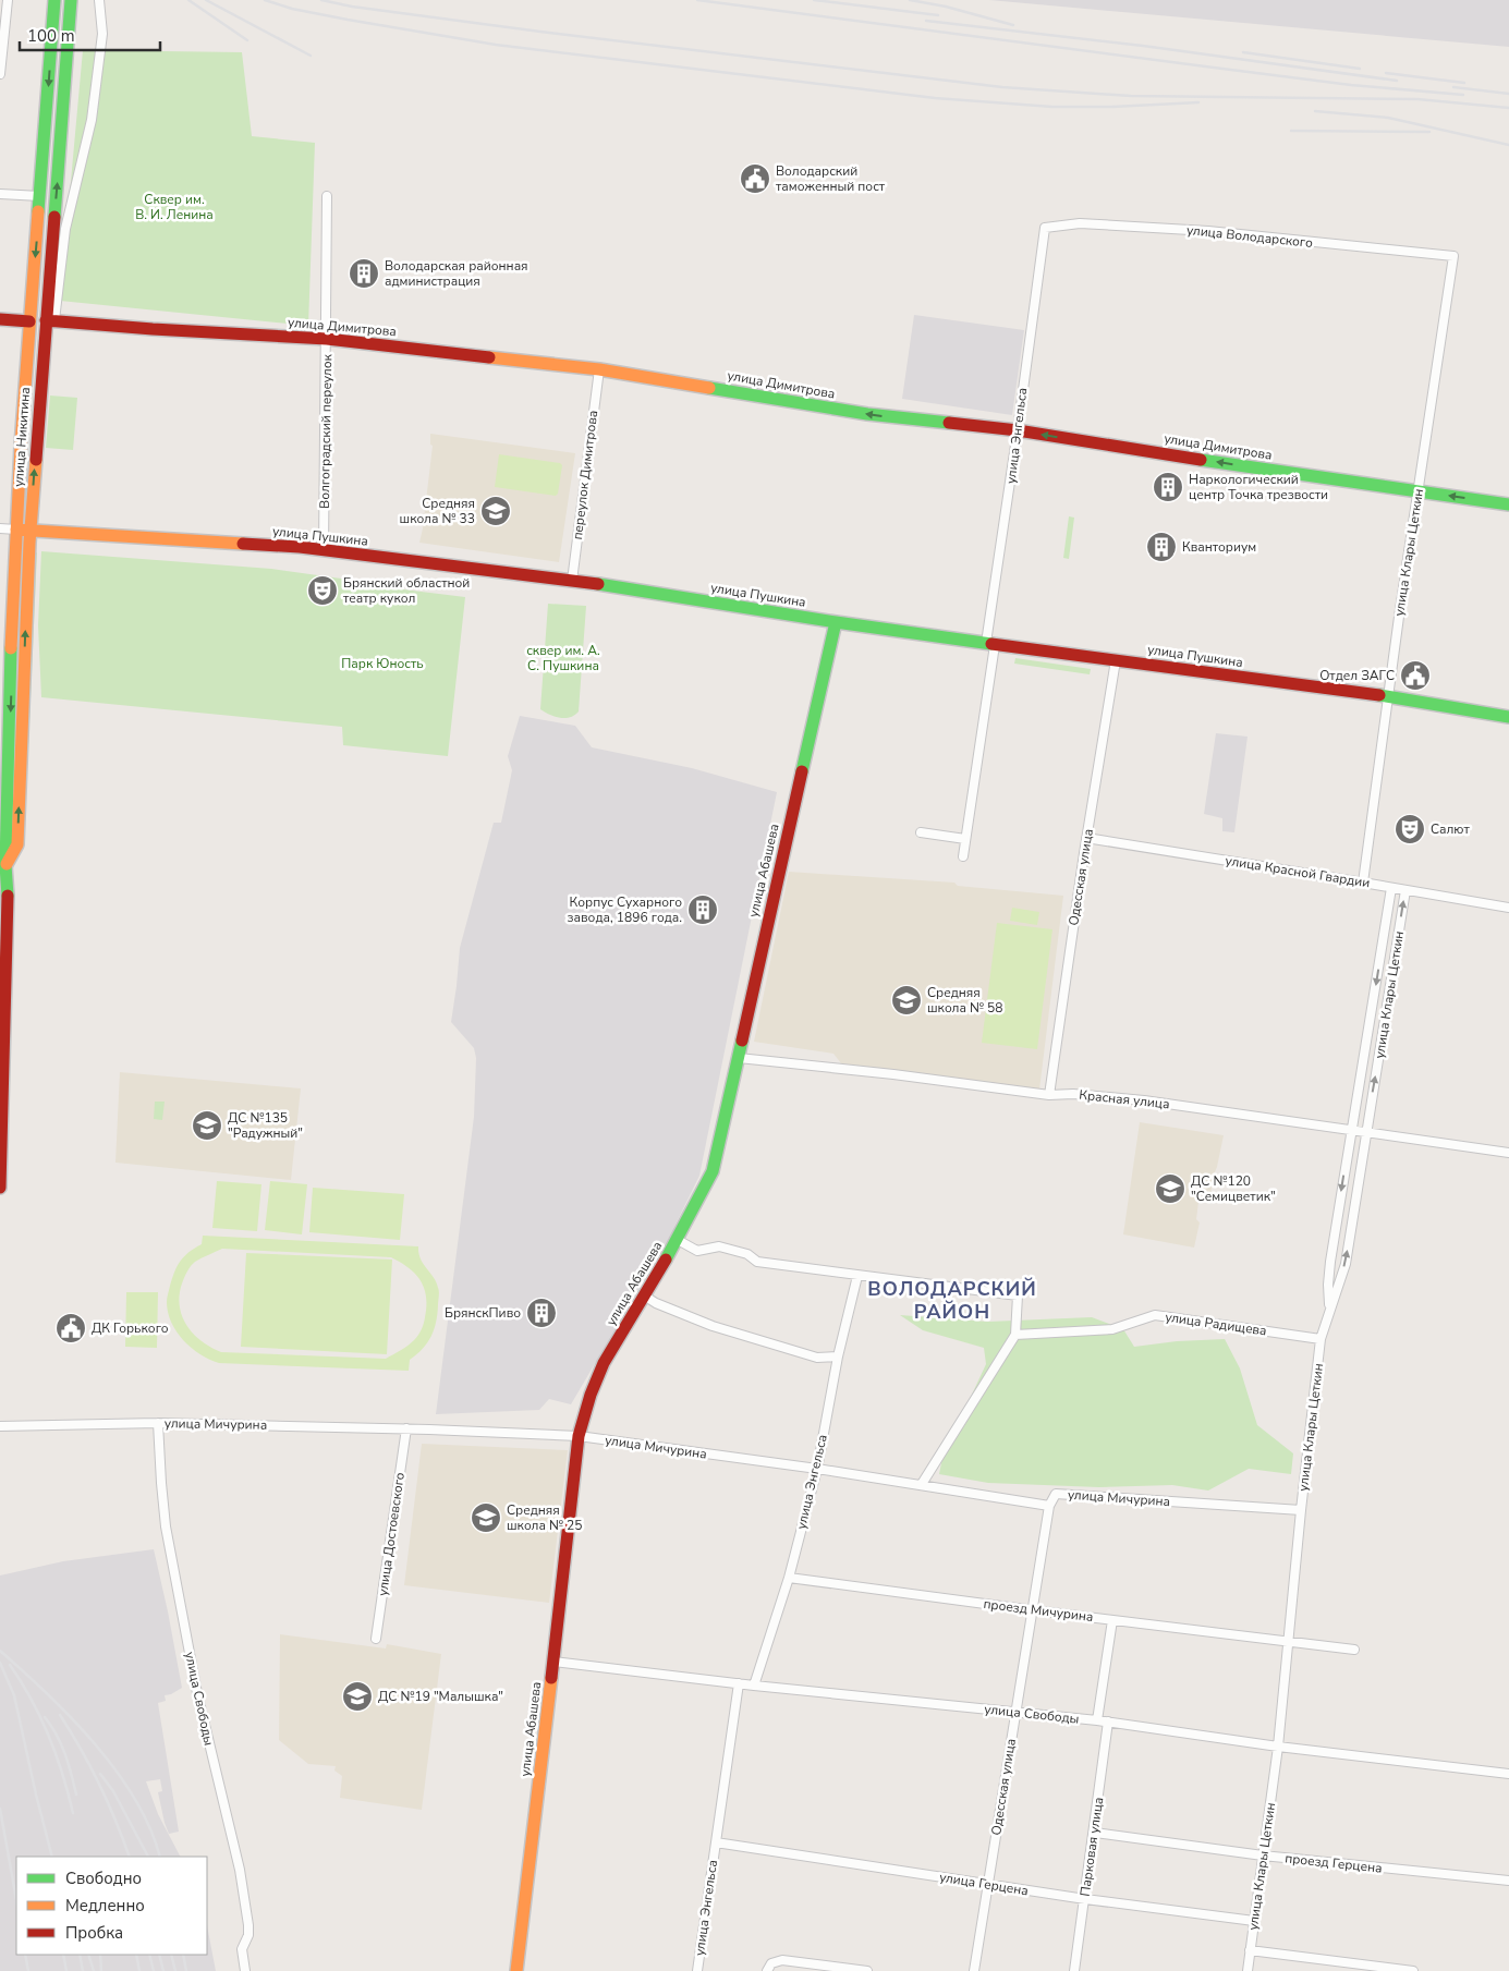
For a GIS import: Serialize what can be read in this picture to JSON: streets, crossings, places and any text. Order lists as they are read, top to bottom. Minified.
{"streets":{"main road":["улица Димитрова","улица Никитина","улица Пушкина","улица Абашева"],"street":["улица Володарского","Волгоградский переулок","улица Энгельса","переулок Димитрова","улица Клары Цеткин","улица Красной Гвардии","Одесская улица","Красная улица","улица Радищева","улица Мичурина","улица Достоевского","проезд Мичурина","улица Свободы","Парковая улица","проезд Герцена","улица Герцена"]},"crossings":[["улица Володарского","улица Энгельса"],["улица Володарского","улица Клары Цеткин"],["улица Димитрова","Волгоградский переулок"],["улица Димитрова","улица Энгельса"],["улица Димитрова","улица Никитина"],["улица Димитрова","переулок Димитрова"],["улица Димитрова","улица Клары Цеткин"],["Волгоградский переулок","улица Пушкина"],["улица Энгельса","улица Пушкина"],["улица Энгельса","улица Мичурина"],["улица Энгельса","проезд Мичурина"],["улица Энгельса","улица Свободы"],["улица Энгельса","улица Герцена"],["улица Никитина","улица Пушкина"],["переулок Димитрова","улица Пушкина"],["улица Пушкина","улица Клары Цеткин"],["улица Пушкина","улица Абашева"],["улица Пушкина","Одесская улица"],["улица Клары Цеткин","улица Красной Гвардии"],["улица Клары Цеткин","Красная улица"],["улица Клары Цеткин","улица Радищева"],["улица Клары Цеткин","улица Мичурина"],["улица Клары Цеткин","проезд Мичурина"],["улица Клары Цеткин","улица Свободы"],["улица Клары Цеткин","проезд Герцена"],["улица Клары Цеткин","улица Герцена"],["улица Абашева","Красная улица"],["улица Абашева","улица Мичурина"],["улица Абашева","улица Свободы"],["улица Красной Гвардии","Одесская улица"],["Одесская улица","Красная улица"],["Одесская улица","улица Мичурина"],["Одесская улица","проезд Мичурина"],["Одесская улица","улица Свободы"],["Одесская улица","улица Герцена"],["улица Мичурина","улица Достоевского"],["улица Мичурина","улица Свободы"],["улица Свободы","Парковая улица"],["Парковая улица","проезд Герцена"],["Парковая улица","улица Герцена"]],"one_way":["улица Димитрова"],"districts":["ВОЛОДАРСКИЙ РАЙОН"],"parks":["Сквер им. В. И. Ленина","сквер им. А. С. Пушкина","Парк Юность"],"places":{"public building":["Володарский таможенный пост","Отдел ЗАГС","ДК Горького"],"building":["Володарская районная администрация","Наркологический центр Точка трезвости","Кванториум","Корпус Сухарного завода, 1896 года.","БрянскПиво"],"school or university":["Средняя школа № 33","Средняя школа № 58","ДС №135 \"Радужный\"","ДС №120 \"Семицветик\"","Средняя школа № 25","ДС №19 \"Малышка\""],"theatre":["Брянский областной театр кукол","Салют"]},"legend":["Свободно","Медленно","Пробка"],"scale_bar":"100 m"}
